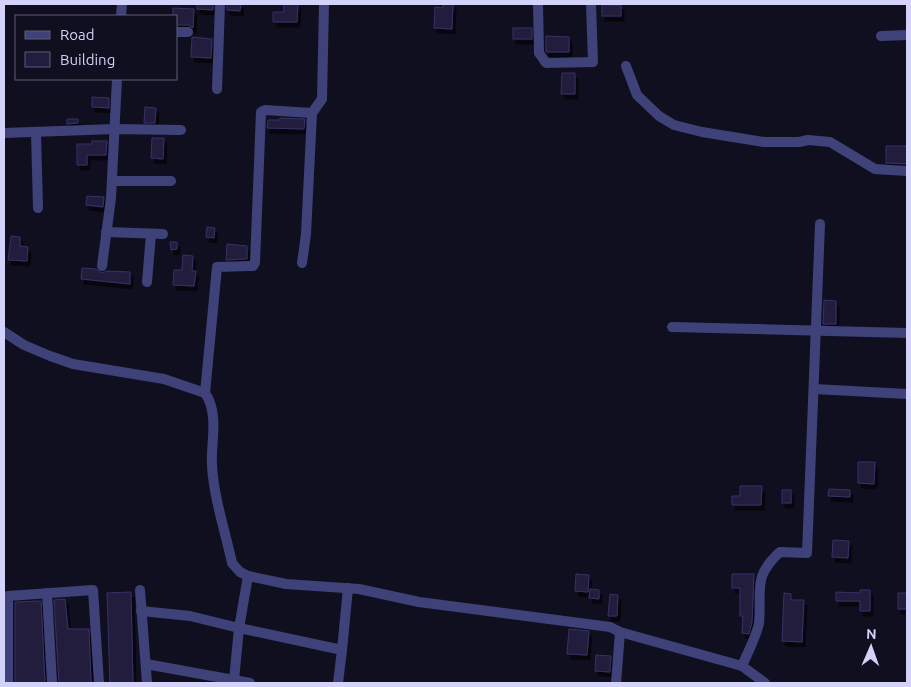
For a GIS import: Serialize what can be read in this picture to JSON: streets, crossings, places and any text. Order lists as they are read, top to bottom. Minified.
{"legend":["Road","Building"],"north":"top"}
